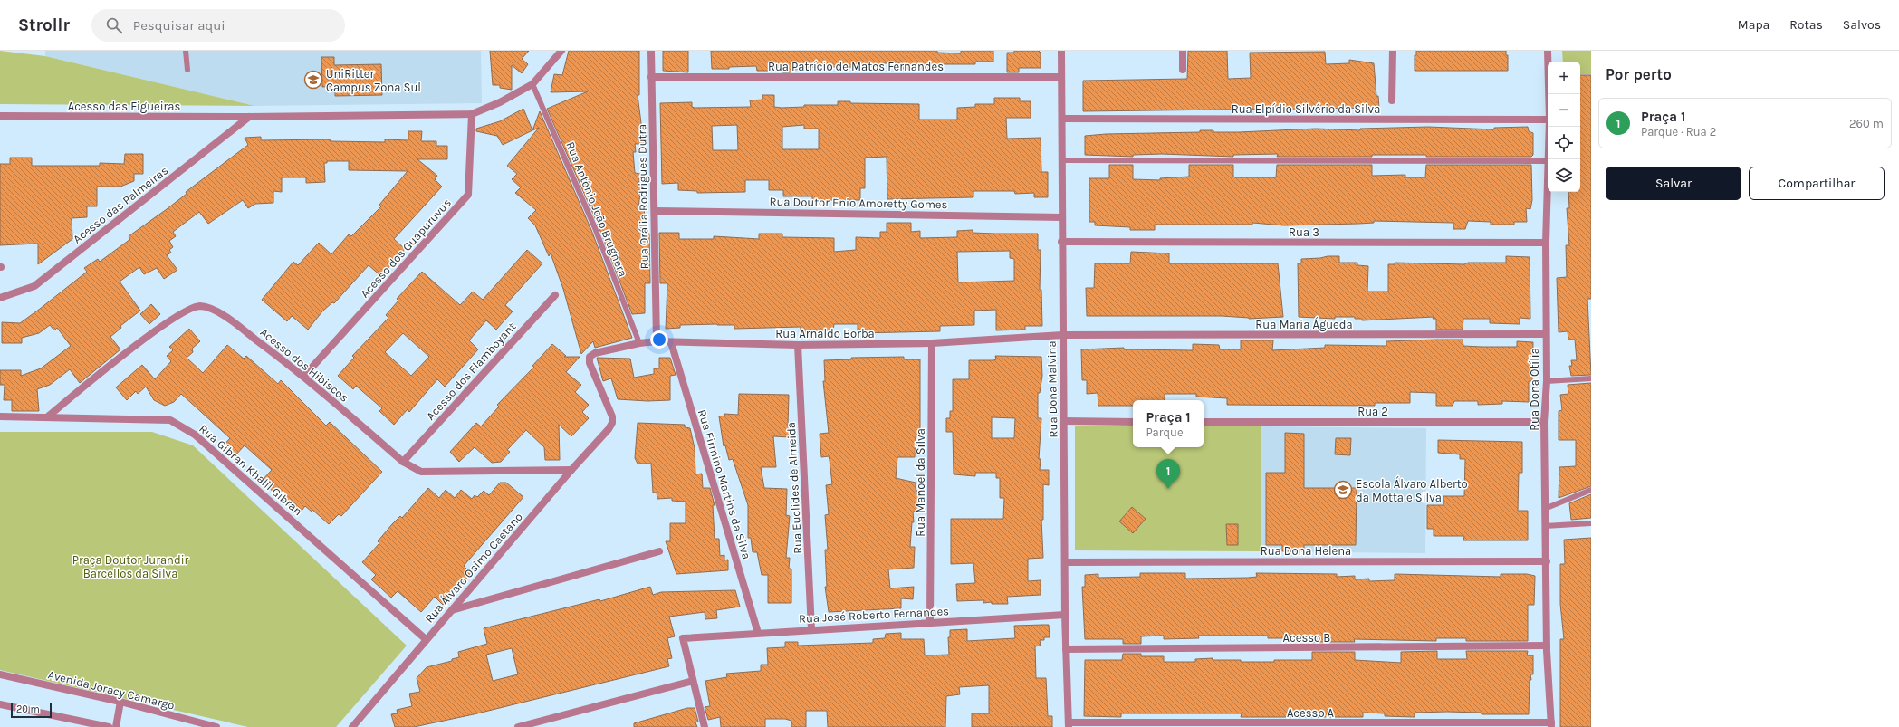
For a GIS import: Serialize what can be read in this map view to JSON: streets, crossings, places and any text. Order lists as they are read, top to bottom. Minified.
{"streets":{"street":["Rua Patrício de Matos Fernandes","Acesso das Figueiras","Rua Elpídio Silvério da Silva","Rua Orália Rodrigues Dutra","Rua Doutor Enio Amoretty Gomes","Acesso das Palmeiras","Rua 3","Acesso dos Guapuruvus","Rua Maria Águeda","Rua Arnaldo Borba","Acesso dos Hibiscos","Acesso dos Flamboyant","Rua Dona Malvina","Rua Dona Otília","Rua 2","Rua Gibran Khalil Gibran","Rua Manoel da Silva","Rua Firmino Martins da Silva","Rua Euclides de Almeida","Rua Dona Helena","Rua Álvaro Osimo Caetano","Rua José Roberto Fernandes","Acesso B","Avenida Joracy Camargo","Acesso A"],"lane":["Rua Antônio João Brugnera"]},"crossings":[["Rua Patrício de Matos Fernandes","Rua Orália Rodrigues Dutra"],["Rua Patrício de Matos Fernandes","Rua Dona Malvina"],["Acesso das Figueiras","Acesso das Palmeiras"],["Acesso das Figueiras","Acesso dos Guapuruvus"],["Rua Elpídio Silvério da Silva","Rua Dona Malvina"],["Rua Orália Rodrigues Dutra","Rua Doutor Enio Amoretty Gomes"],["Rua Orália Rodrigues Dutra","Rua Arnaldo Borba"],["Rua Doutor Enio Amoretty Gomes","Rua Dona Malvina"],["Rua Antônio João Brugnera","Rua Arnaldo Borba"],["Rua 3","Rua Dona Malvina"],["Rua 3","Rua Dona Otília"],["Acesso dos Guapuruvus","Acesso dos Hibiscos"],["Rua Maria Águeda","Rua Arnaldo Borba"],["Rua Maria Águeda","Rua Dona Malvina"],["Rua Maria Águeda","Rua Dona Otília"],["Rua Arnaldo Borba","Rua Dona Malvina"],["Rua Arnaldo Borba","Rua Manoel da Silva"],["Rua Arnaldo Borba","Rua Firmino Martins da Silva"],["Rua Arnaldo Borba","Rua Euclides de Almeida"],["Rua Arnaldo Borba","Rua Álvaro Osimo Caetano"],["Acesso dos Hibiscos","Acesso dos Flamboyant"],["Acesso dos Hibiscos","Rua Gibran Khalil Gibran"],["Acesso dos Hibiscos","Rua Álvaro Osimo Caetano"],["Rua Dona Malvina","Rua Dona Helena"],["Rua Dona Malvina","Rua José Roberto Fernandes"],["Rua Dona Malvina","Acesso B"],["Rua Dona Malvina","Acesso A"],["Rua Dona Otília","Rua 2"],["Rua Dona Otília","Rua Dona Helena"],["Rua Dona Otília","Acesso B"],["Rua Dona Otília","Acesso A"],["Rua Gibran Khalil Gibran","Rua Álvaro Osimo Caetano"],["Rua Manoel da Silva","Rua José Roberto Fernandes"],["Rua Firmino Martins da Silva","Rua José Roberto Fernandes"],["Rua Euclides de Almeida","Rua José Roberto Fernandes"]],"parks":["Praça Doutor Jurandir Barcellos da Silva"],"places":{"school or university":["UniRitter Campus Zona Sul","Escola Álvaro Alberto da Motta e Silva"]},"scale_bar":"20 m","page":{"header":"Strollr","search":"Pesquisar aqui","nav":["Mapa","Rotas","Salvos"],"heading":"Por perto","map_buttons":["+","−"],"list":[{"mark":"1","name":"Praça 1","note":"Parque · Rua 2","value":"260 m"}],"buttons":["Salvar","Compartilhar"],"popup":["Praça 1","Parque"],"pins":"1","scale":"20 m"}}
